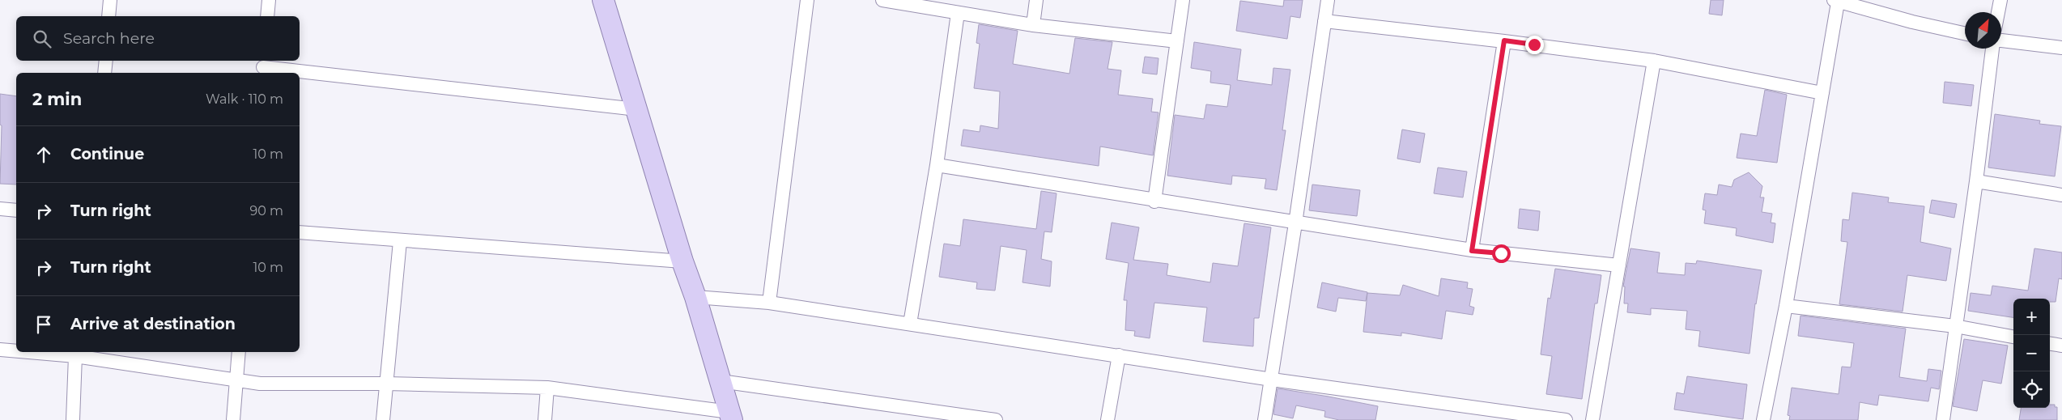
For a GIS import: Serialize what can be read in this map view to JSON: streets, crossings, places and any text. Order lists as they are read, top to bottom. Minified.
{"north":"top right","page":{"search":"Search here","heading":["2 min","Walk · 110 m"],"list":[["Continue","10 m"],["Turn right","90 m"],["Turn right","10 m"],"Arrive at destination"],"map_buttons":["+","−"]}}
